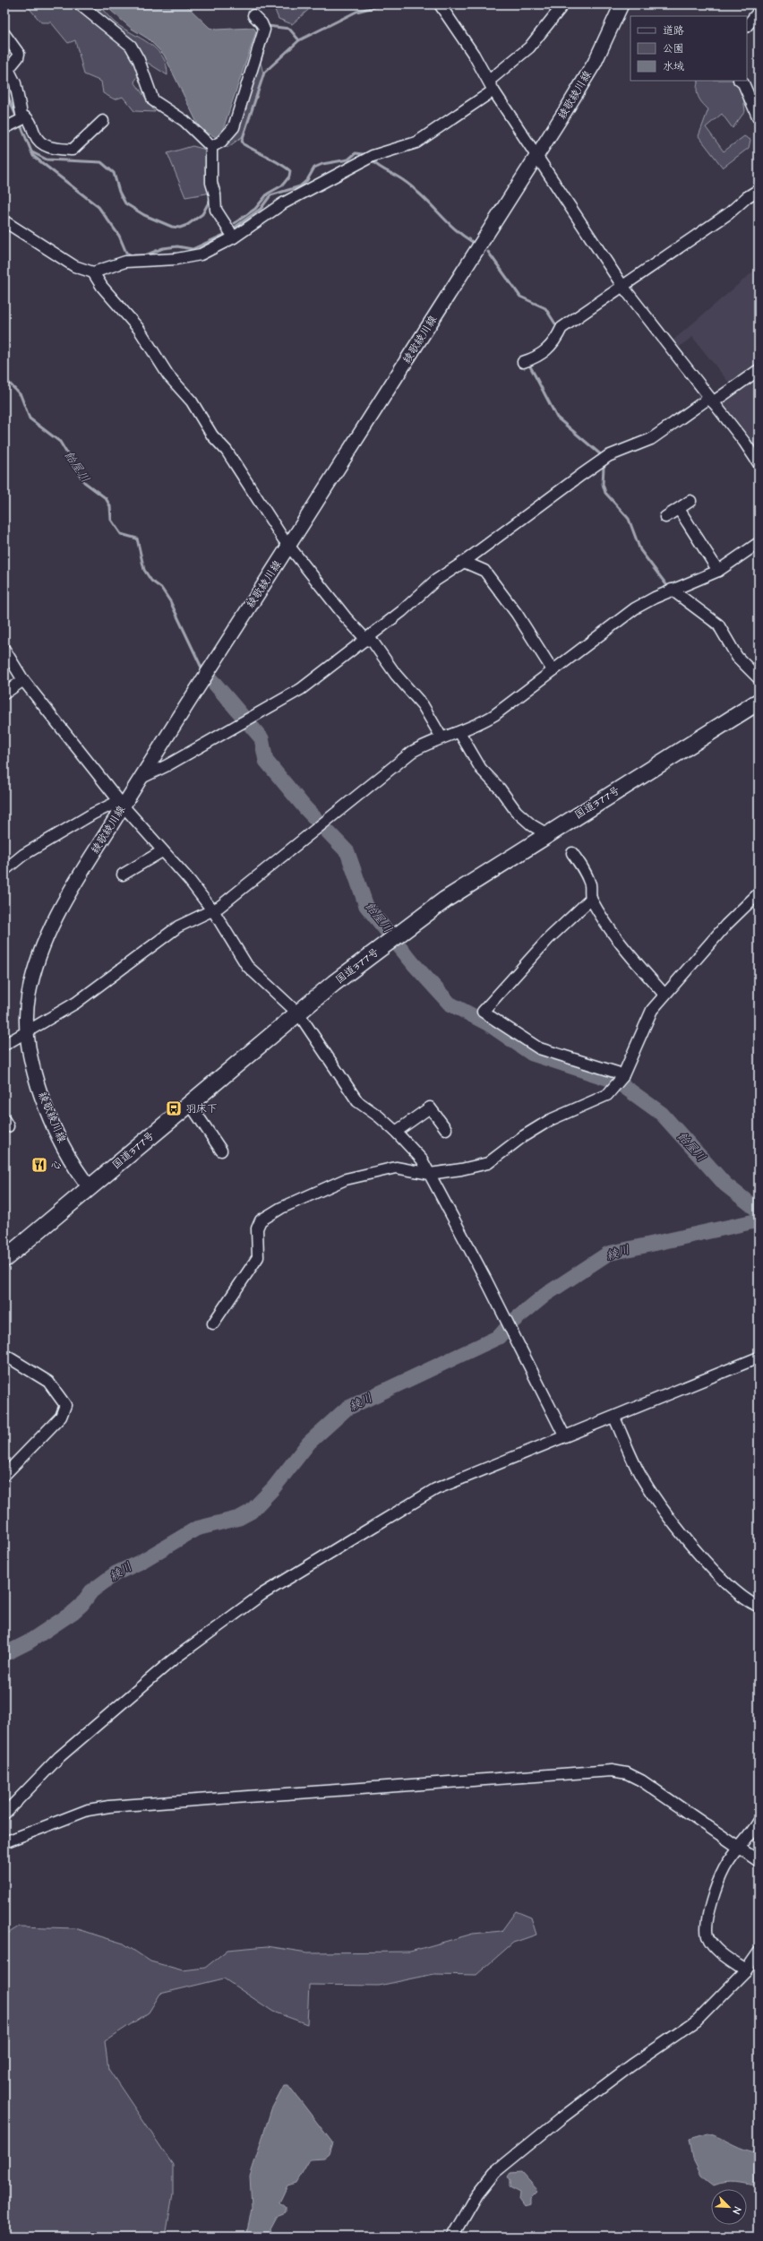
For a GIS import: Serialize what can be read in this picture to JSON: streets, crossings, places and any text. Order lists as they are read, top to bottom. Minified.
{"streets":{"highway":["国道377号"],"main road":["綾歌綾川線"]},"crossings":[["綾歌綾川線","国道377号"]],"water":["飴屋川","綾川"],"places":{"bus stop":["羽床下"],"restaurant":["心"]},"legend":["道路","公園","水域"],"north":"bottom right"}
